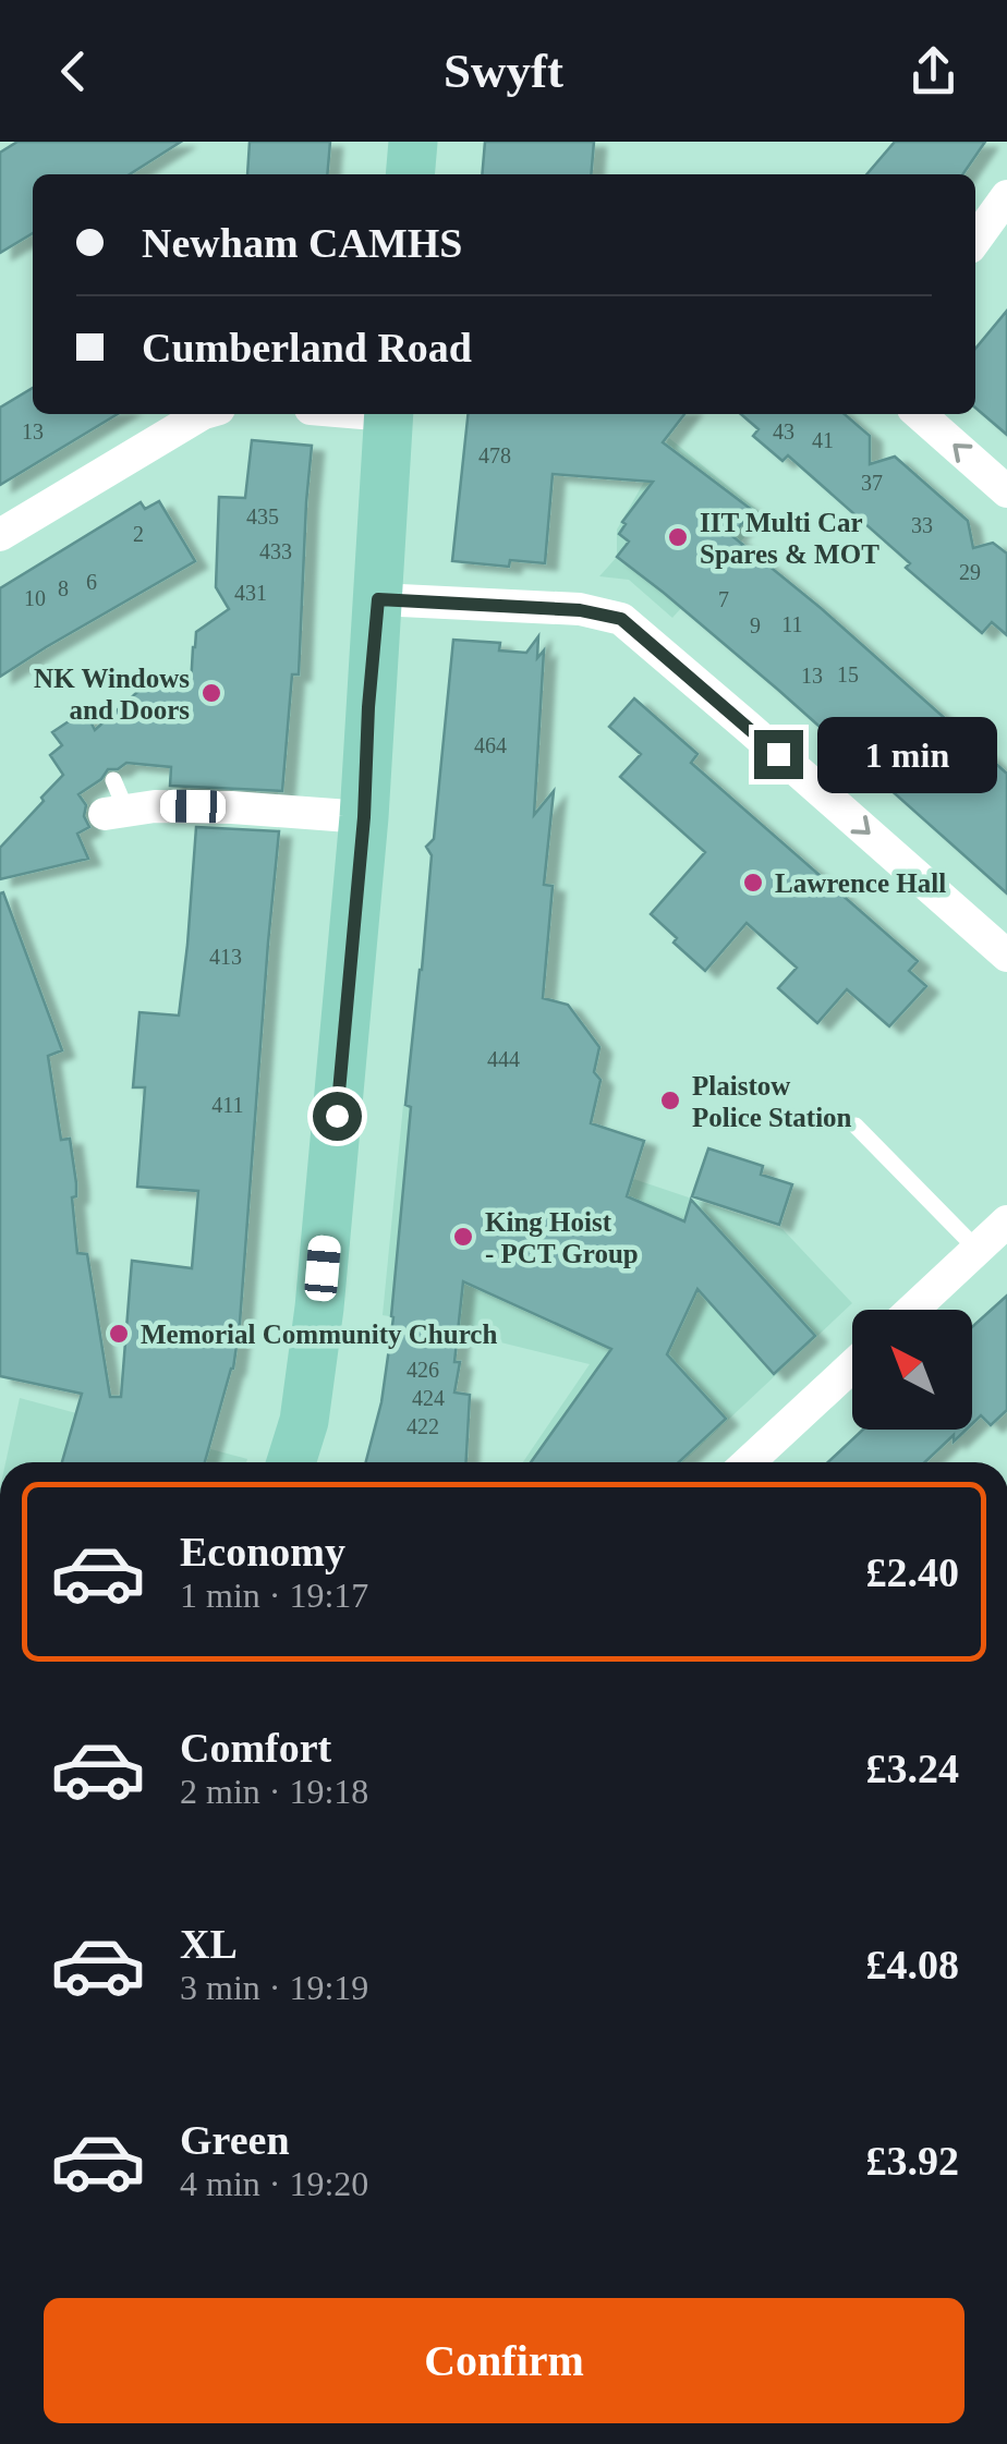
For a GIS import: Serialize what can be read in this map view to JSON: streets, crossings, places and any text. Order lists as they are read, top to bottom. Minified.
{"places":["IIT Multi Car Spares & MOT","NK Windows and Doors","Lawrence Hall","Plaistow Police Station","King Hoist - PCT Group","Memorial Community Church"],"house_numbers":["13","43","41","478","37","435","33","2","433","29","6","8","431","10","7","11","9","15","13","464","413","444","411","426","424","422"],"north":"top left","page":{"header":"Swyft","banner":["Newham CAMHS","Cumberland Road"],"bubble":"1 min","list":[{"name":"Economy","note":"1 min · 19:17","value":"£2.40"},{"name":"Comfort","note":"2 min · 19:18","value":"£3.24"},{"name":"XL","note":"3 min · 19:19","value":"£4.08"},{"name":"Green","note":"4 min · 19:20","value":"£3.92"}],"buttons":"Confirm"}}
